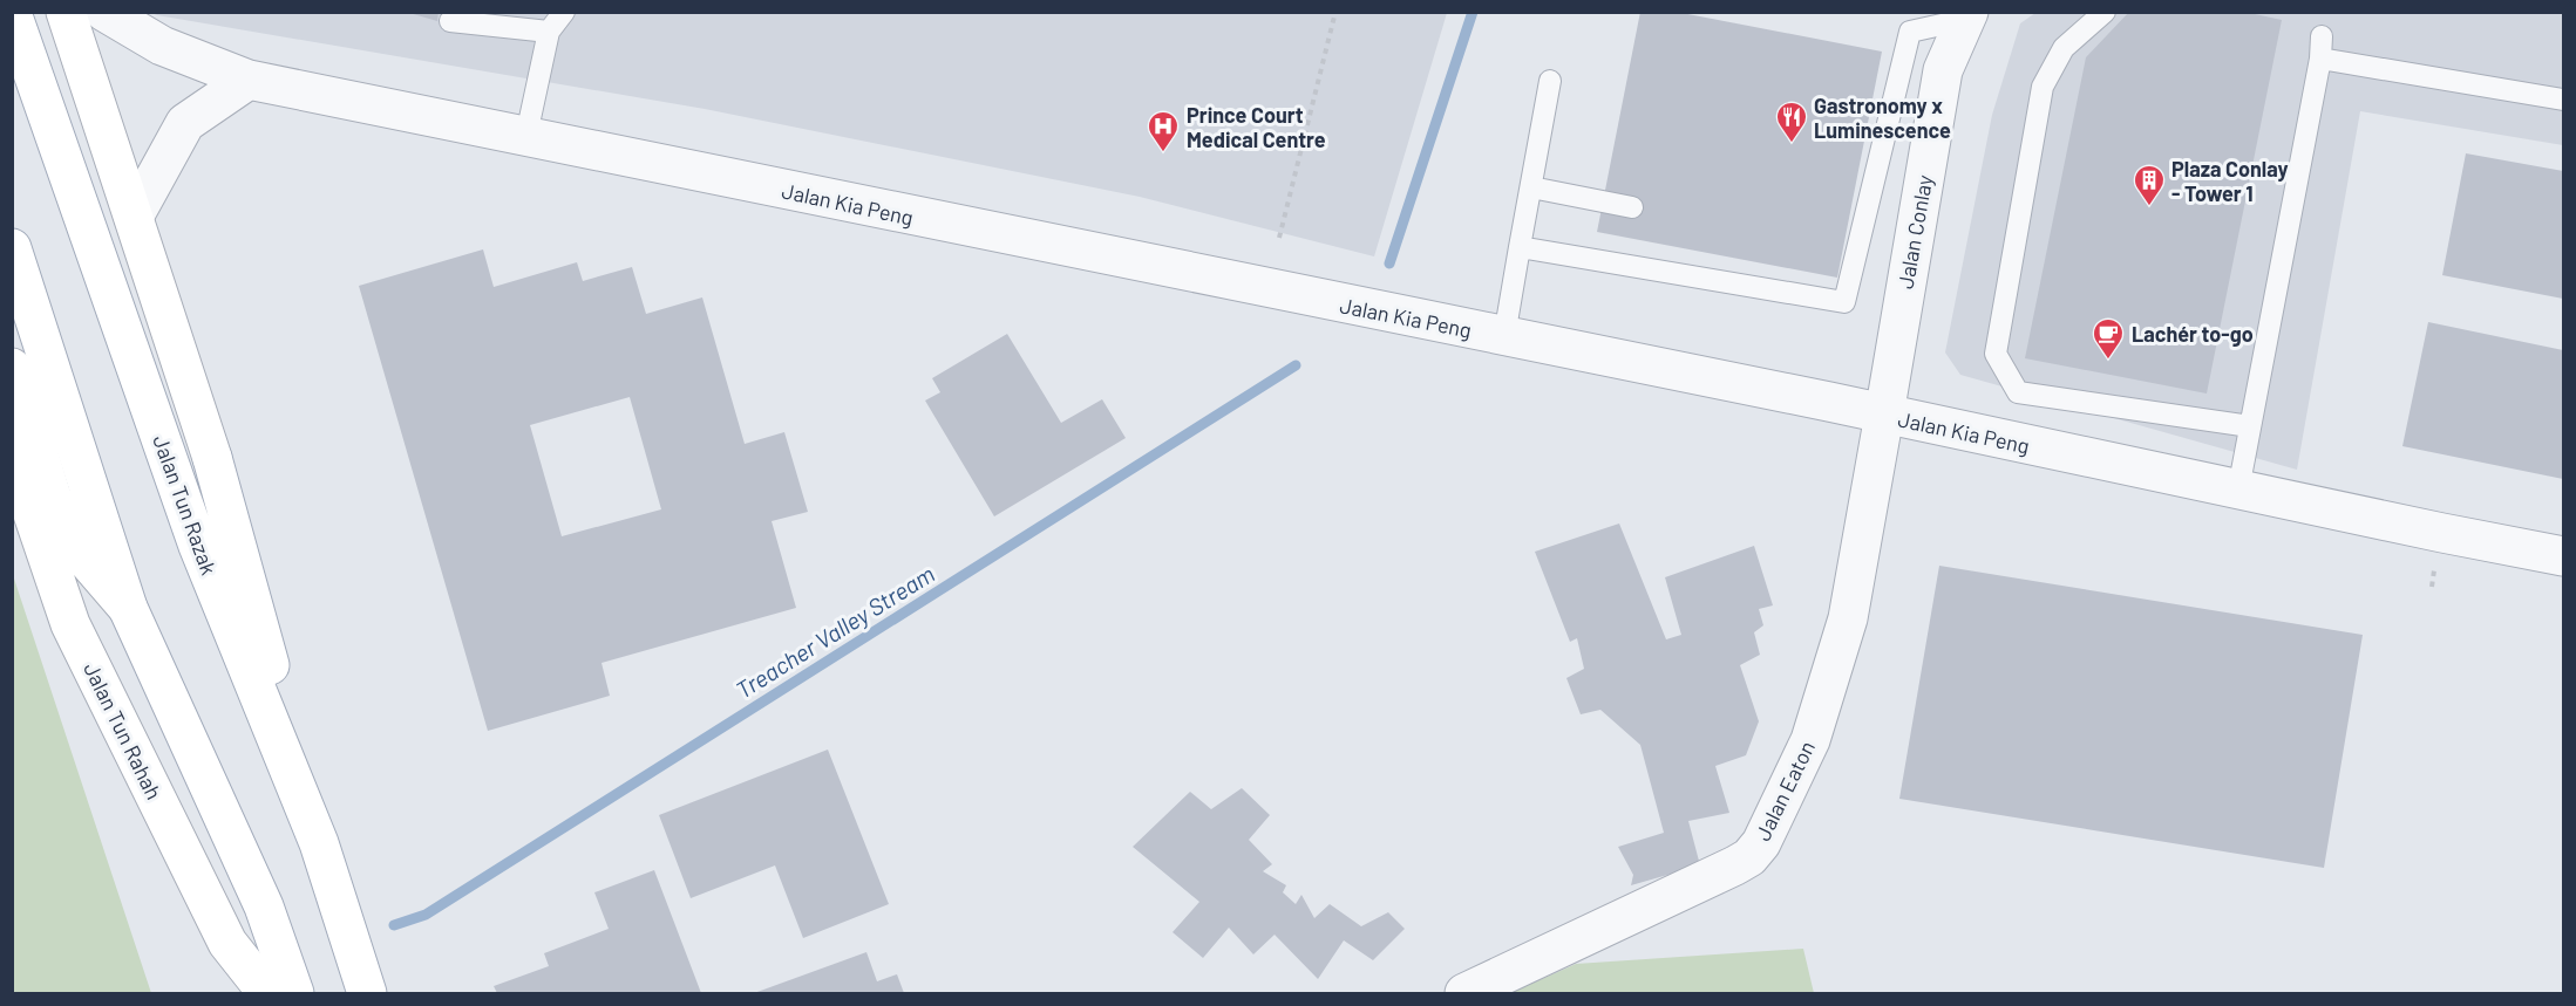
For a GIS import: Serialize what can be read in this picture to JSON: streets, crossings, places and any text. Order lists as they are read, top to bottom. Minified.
{"streets":{"main road":["Jalan Tun Razak","Jalan Tun Rahah"],"street":["Jalan Kia Peng","Jalan Conlay","Jalan Eaton"]},"crossings":[["Jalan Kia Peng","Jalan Conlay"],["Jalan Kia Peng","Jalan Eaton"],["Jalan Conlay","Jalan Eaton"]],"water":["Treacher Valley Stream"],"places":{"restaurant":["Gastronomy x Luminescence"],"hospital":["Prince Court Medical Centre"],"building":["Plaza Conlay - Tower 1"],"cafe":["Lachér to-go"]}}
